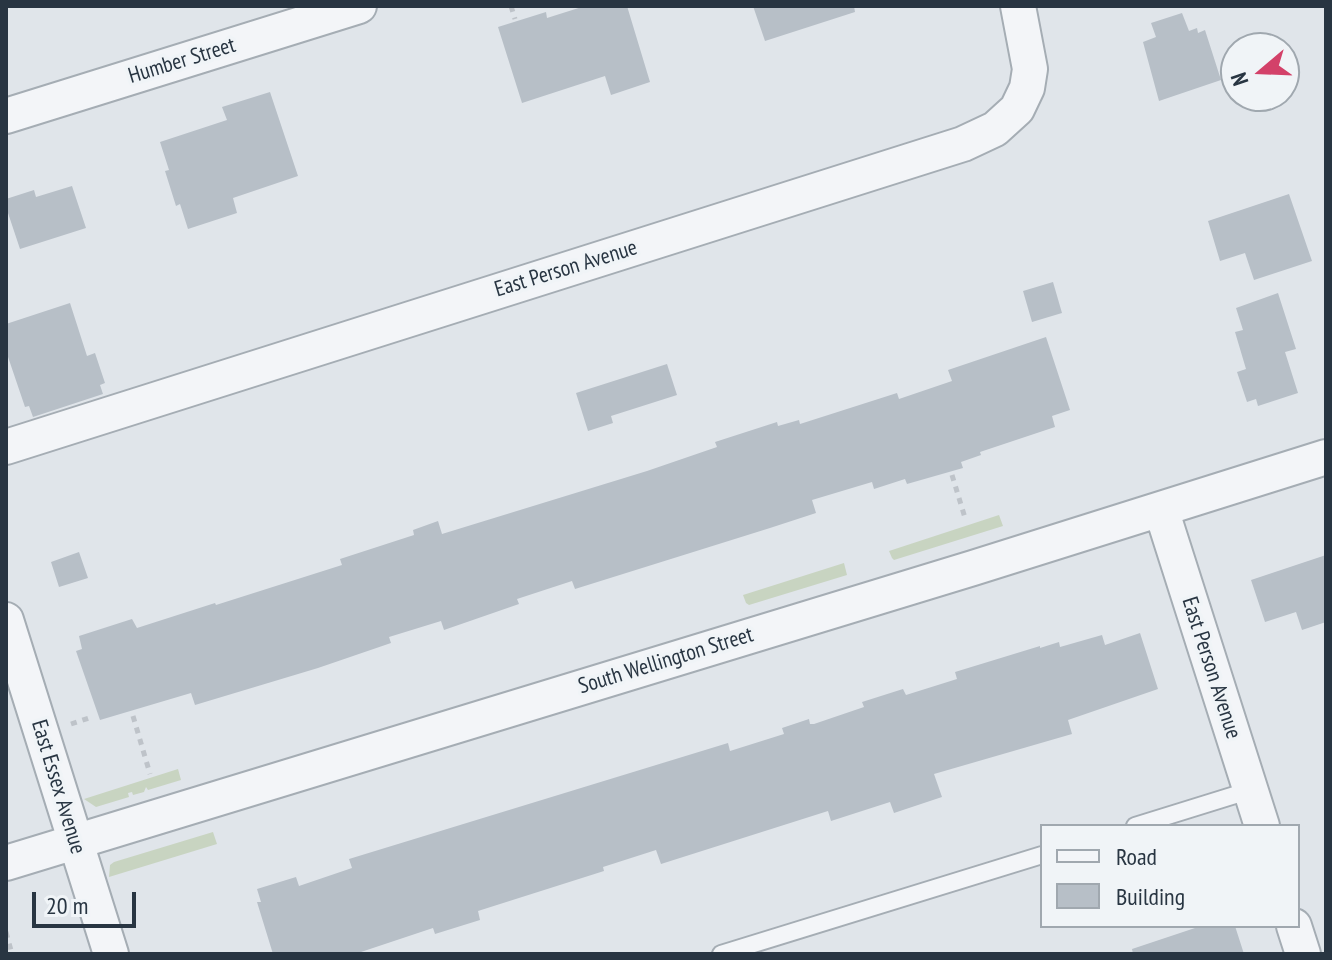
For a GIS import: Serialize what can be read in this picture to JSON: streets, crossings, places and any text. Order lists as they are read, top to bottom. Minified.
{"streets":{"street":["Humber Street","East Person Avenue","South Wellington Street","East Essex Avenue"]},"crossings":[["East Person Avenue","South Wellington Street"],["South Wellington Street","East Essex Avenue"]],"legend":["Road","Building"],"scale_bar":"20 m","north":"left"}
